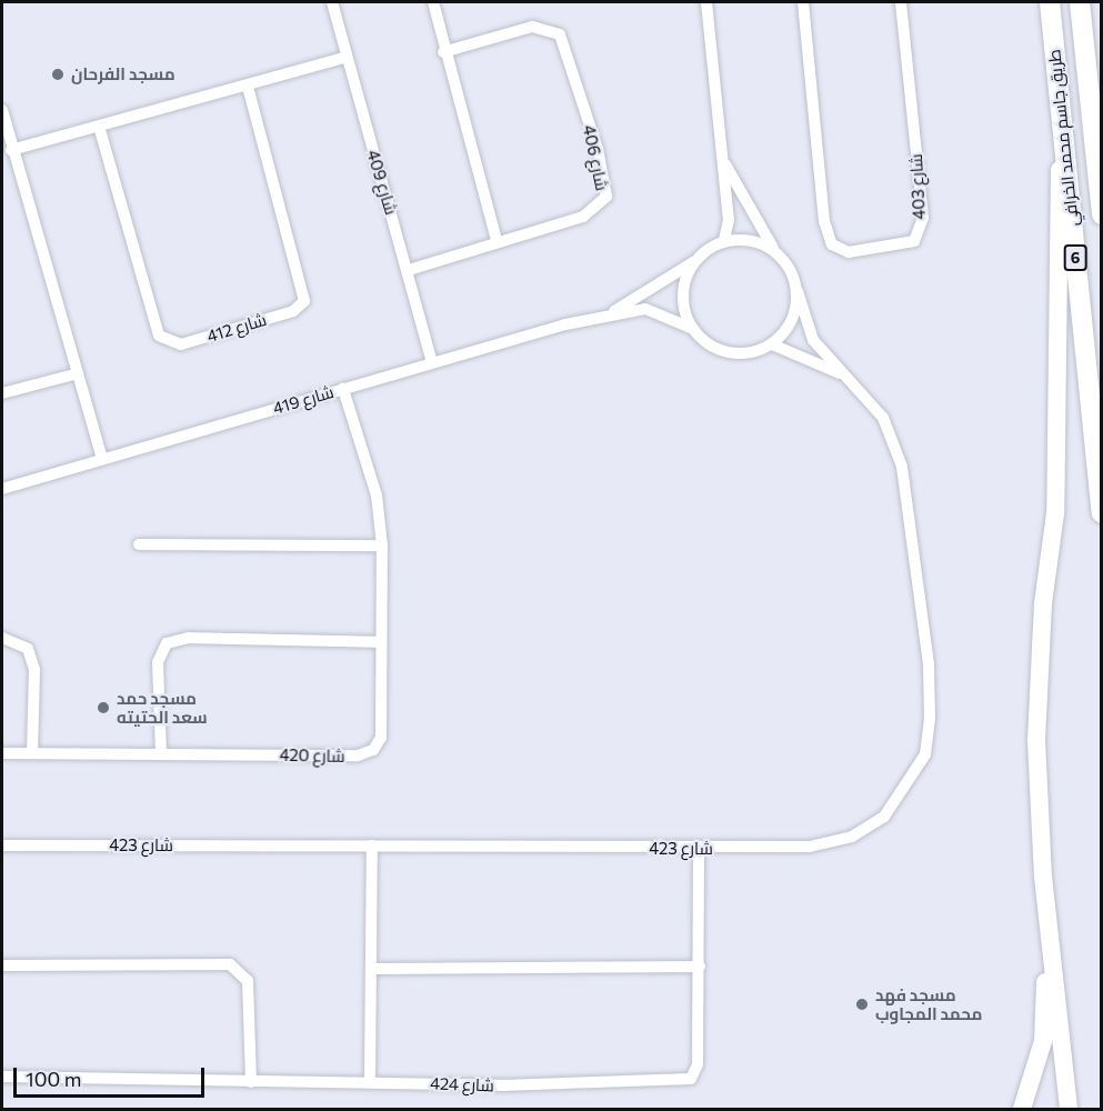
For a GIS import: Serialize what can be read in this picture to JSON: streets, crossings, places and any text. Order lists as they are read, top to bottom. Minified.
{"streets":{"highway":["طريق جاسم محمد الخرافي","6"],"street":["شارع 406","شارع 409","شارع 403","شارع 412","شارع 419","شارع 420","شارع 423","شارع 424"]},"crossings":[["شارع 406","شارع 409"],["شارع 409","شارع 419"],["شارع 419","شارع 420"],["شارع 419","شارع 423"],["شارع 423","شارع 424"]],"places":["مسجد الفرحان","مسجد حمد سعد الحتيته","مسجد فهد محمد المجاوب"],"scale_bar":"100 m"}
